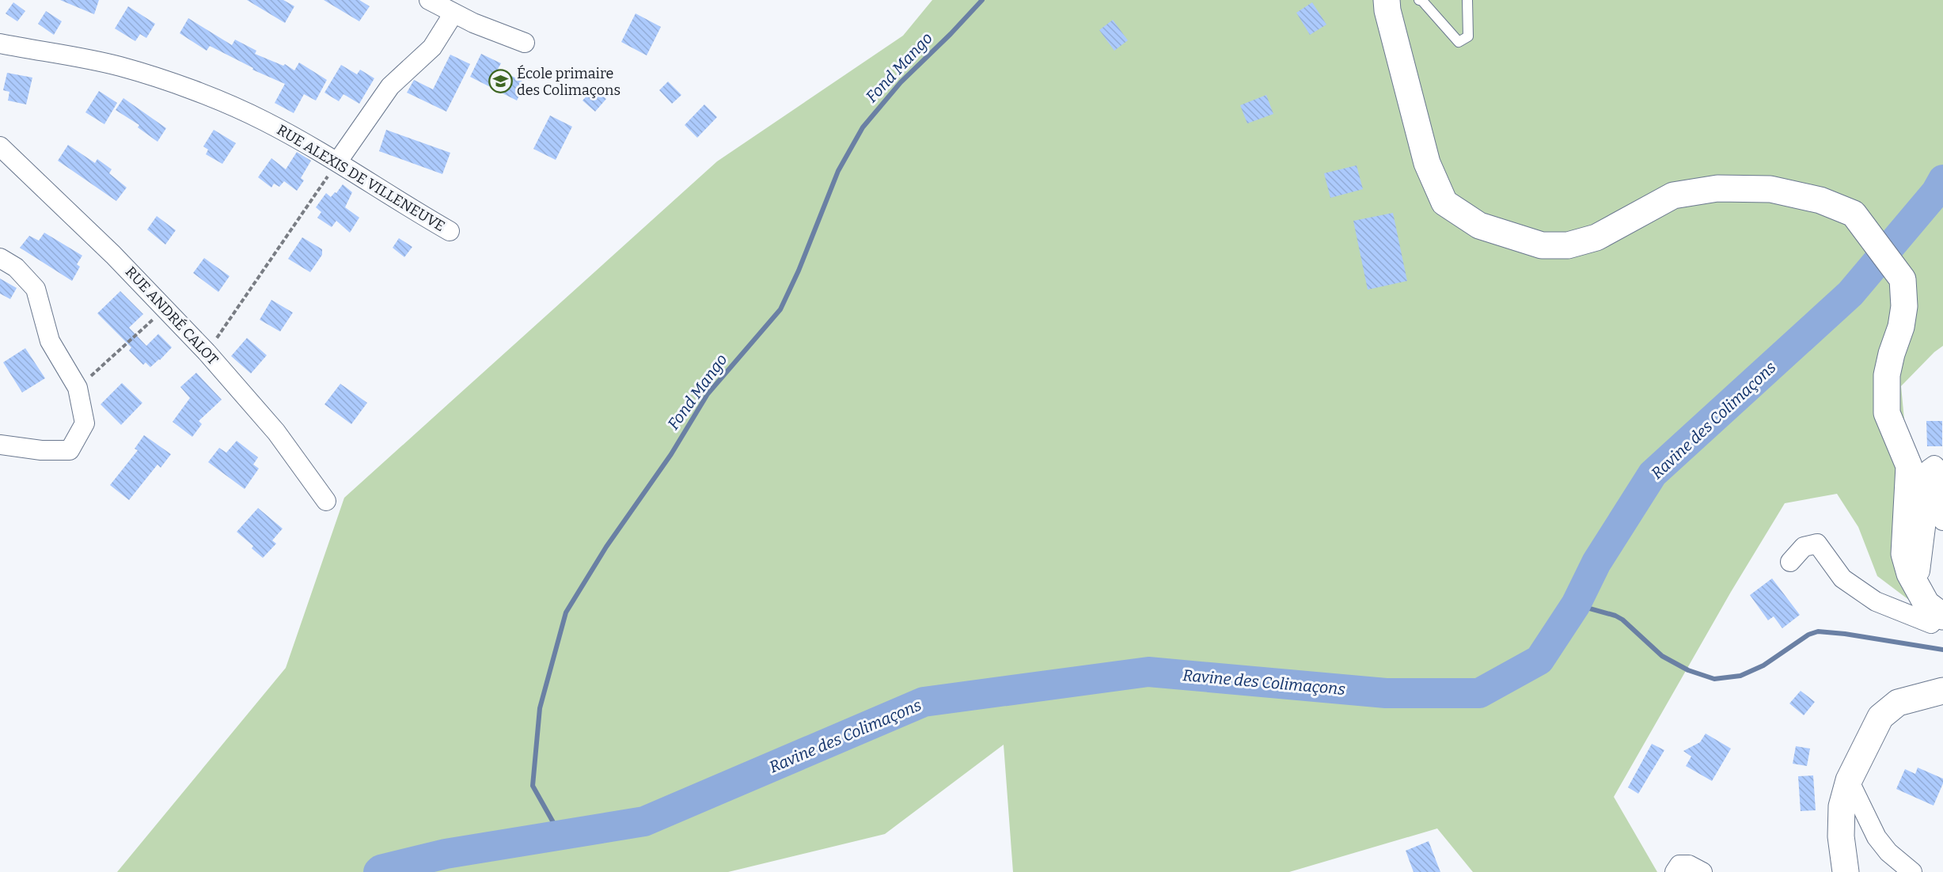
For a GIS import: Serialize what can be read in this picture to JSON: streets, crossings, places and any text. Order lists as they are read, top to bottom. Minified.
{"streets":{"street":["RUE ALEXIS DE VILLENEUVE","RUE ANDRÉ CALOT"]},"water":["Fond Mango","Ravine des Colimaçons"],"places":{"school or university":["École primaire des Colimaçons"]}}
